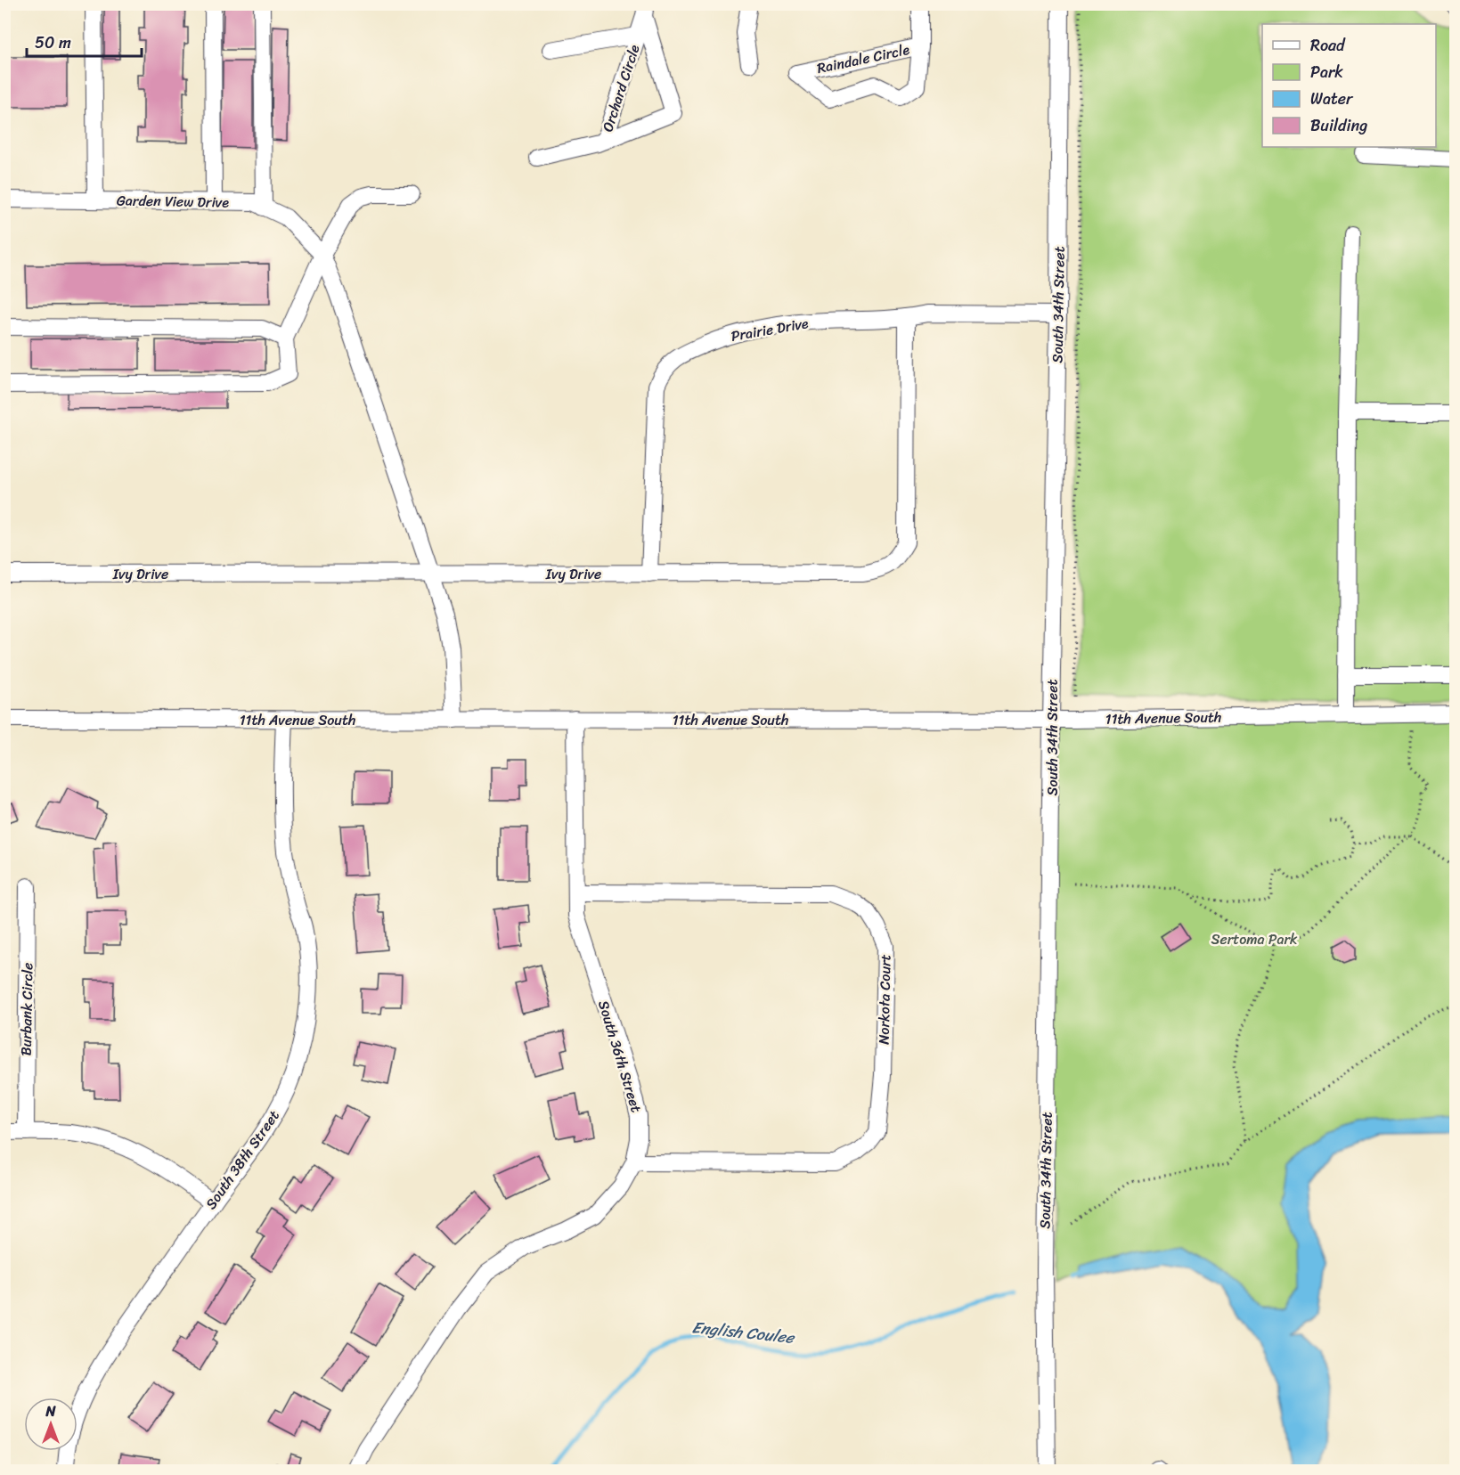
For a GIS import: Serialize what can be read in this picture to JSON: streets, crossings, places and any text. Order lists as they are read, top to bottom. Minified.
{"streets":{"street":["Raindale Circle","Orchard Circle","Garden View Drive","South 34th Street","Prairie Drive","Ivy Drive","11th Avenue South","Norkota Court","Burbank Circle","South 36th Street","South 38th Street"]},"crossings":[["South 34th Street","Prairie Drive"],["South 34th Street","11th Avenue South"],["Prairie Drive","Ivy Drive"],["11th Avenue South","South 36th Street"],["11th Avenue South","South 38th Street"],["Norkota Court","South 36th Street"]],"water":["English Coulee"],"parks":["Sertoma Park"],"legend":["Road","Park","Water","Building"],"scale_bar":"50 m","north":"top"}
